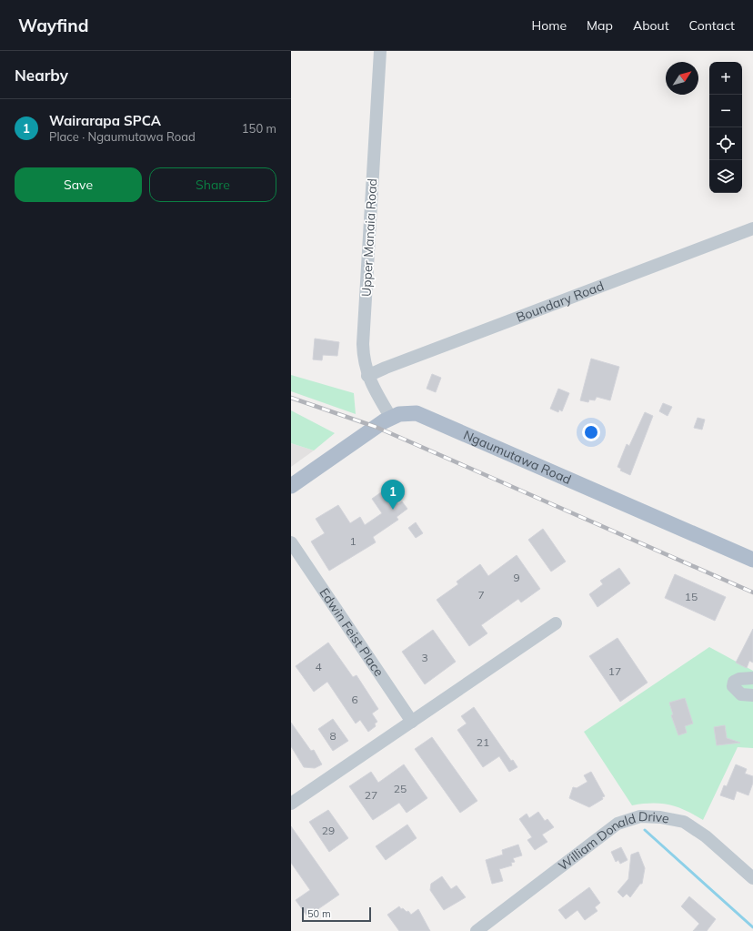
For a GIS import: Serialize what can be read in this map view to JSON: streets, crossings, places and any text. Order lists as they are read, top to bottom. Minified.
{"streets":{"main road":["Ngaumutawa Road"],"street":["Upper Manaia Road","Boundary Road","Edwin Feist Place","William Donald Drive"]},"crossings":[["Upper Manaia Road","Boundary Road"],["Upper Manaia Road","Ngaumutawa Road"]],"house_numbers":["1","9","7","15","3","4","17","6","8","21","25","27","29"],"scale_bar":"50 m","north":"top right","page":{"header":"Wayfind","nav":["Home","Map","About","Contact"],"heading":"Nearby","map_buttons":["+","−"],"list":[{"mark":"1","name":"Wairarapa SPCA","note":"Place · Ngaumutawa Road","value":"150 m"}],"buttons":["Save","Share"],"pins":"1","scale":"50 m"}}
